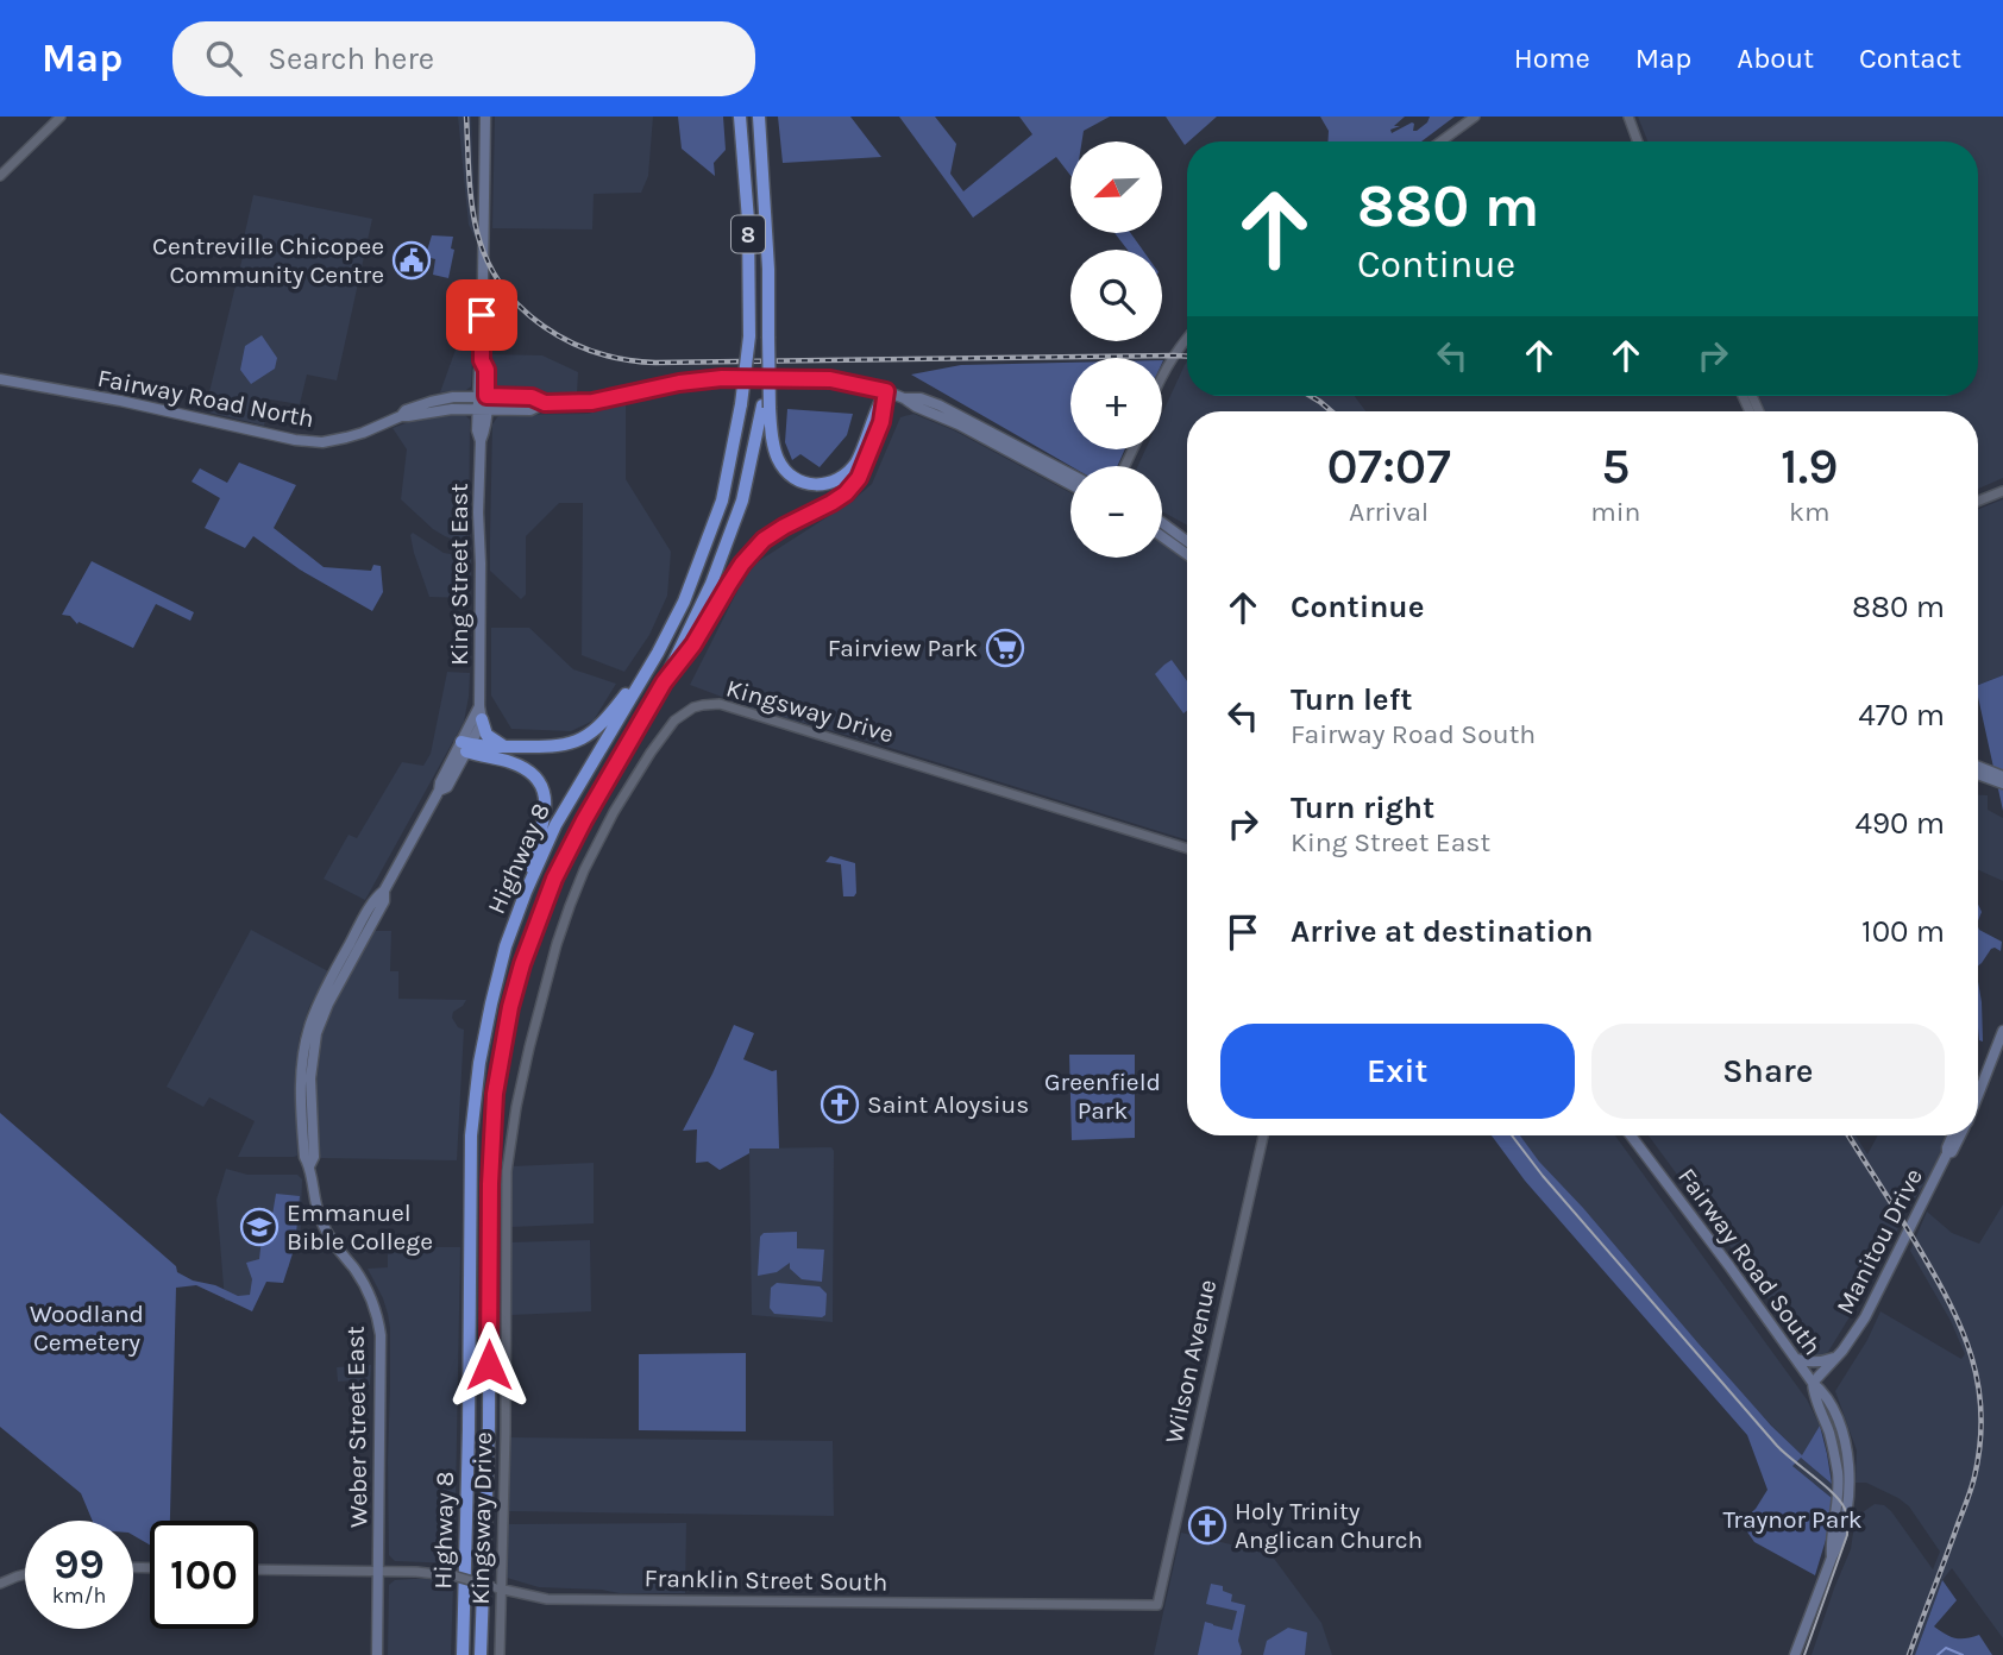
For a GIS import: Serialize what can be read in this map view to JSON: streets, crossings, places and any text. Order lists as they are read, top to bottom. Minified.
{"streets":{"highway":["8","Highway 8"],"main road":["Fairway Road North","King Street East","Manitou Drive","Fairway Road South","Weber Street East"],"street":["Kingsway Drive","Wilson Avenue","Franklin Street South"]},"crossings":[["Fairway Road North","King Street East"],["King Street East","Weber Street East"],["Kingsway Drive","Franklin Street South"],["Manitou Drive","Fairway Road South"],["Wilson Avenue","Franklin Street South"],["Weber Street East","Franklin Street South"]],"parks":["Greenfield Park","Woodland Cemetery","Traynor Park"],"places":{"public building":["Centreville Chicopee Community Centre"],"supermarket":["Fairview Park"],"church":["Saint Aloysius","Holy Trinity Anglican Church"],"school or university":["Emmanuel Bible College"]},"north":"bottom left","page":{"header":"Map","search":"Search here","nav":["Home","Map","About","Contact"],"map_buttons":["+","−"],"turn":["880 m","Continue"],"eta":["07:07","Arrival","5","min","1.9","km"],"list":[{"name":"Continue","value":"880 m"},{"name":"Turn left","note":"Fairway Road South","value":"470 m"},{"name":"Turn right","note":"King Street East","value":"490 m"},{"name":"Arrive at destination","value":"100 m"}],"buttons":["Exit","Share"],"speed":"99 km/h","limit":"100"}}
